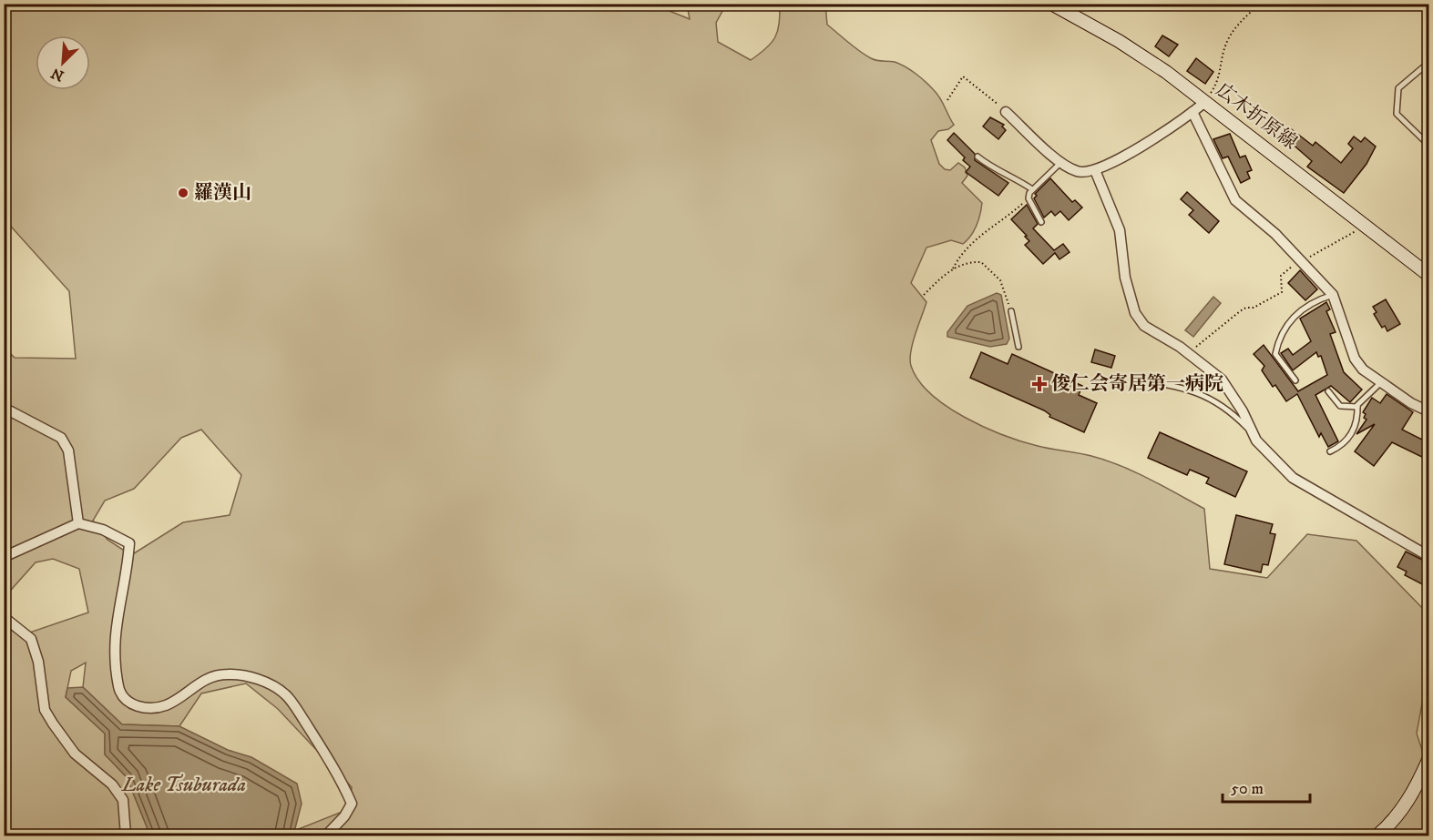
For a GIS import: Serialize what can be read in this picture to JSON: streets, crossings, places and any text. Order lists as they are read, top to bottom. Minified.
{"streets":{"main road":["広木折原線"]},"water":["Lake Tsuburada"],"places":{"other":["羅漢山"],"health":["俊仁会寄居第一病院"]},"scale_bar":"50 m","north":"bottom left"}
